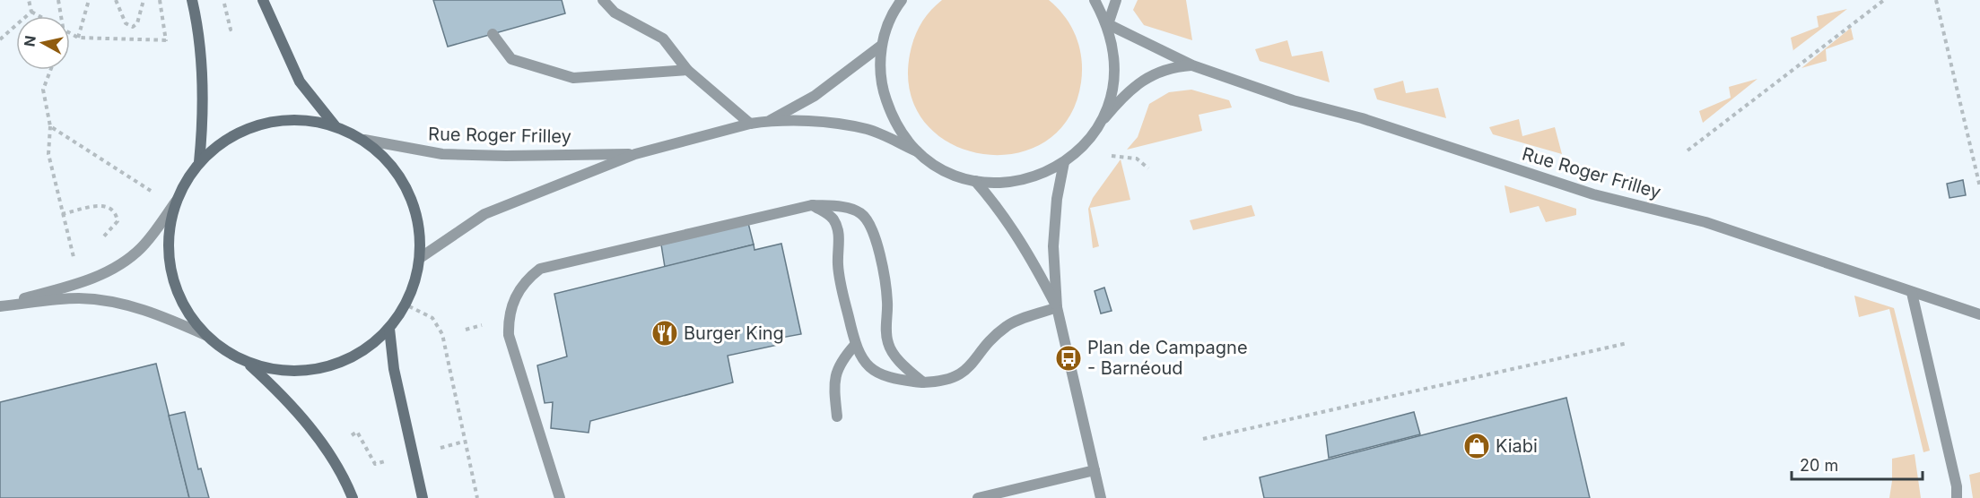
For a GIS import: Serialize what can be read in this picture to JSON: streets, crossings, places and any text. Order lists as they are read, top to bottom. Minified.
{"streets":{"street":["Rue Roger Frilley"]},"places":{"restaurant":["Burger King"],"bus stop":["Plan de Campagne - Barnéoud"],"shop":["Kiabi"]},"scale_bar":"20 m","north":"left"}
